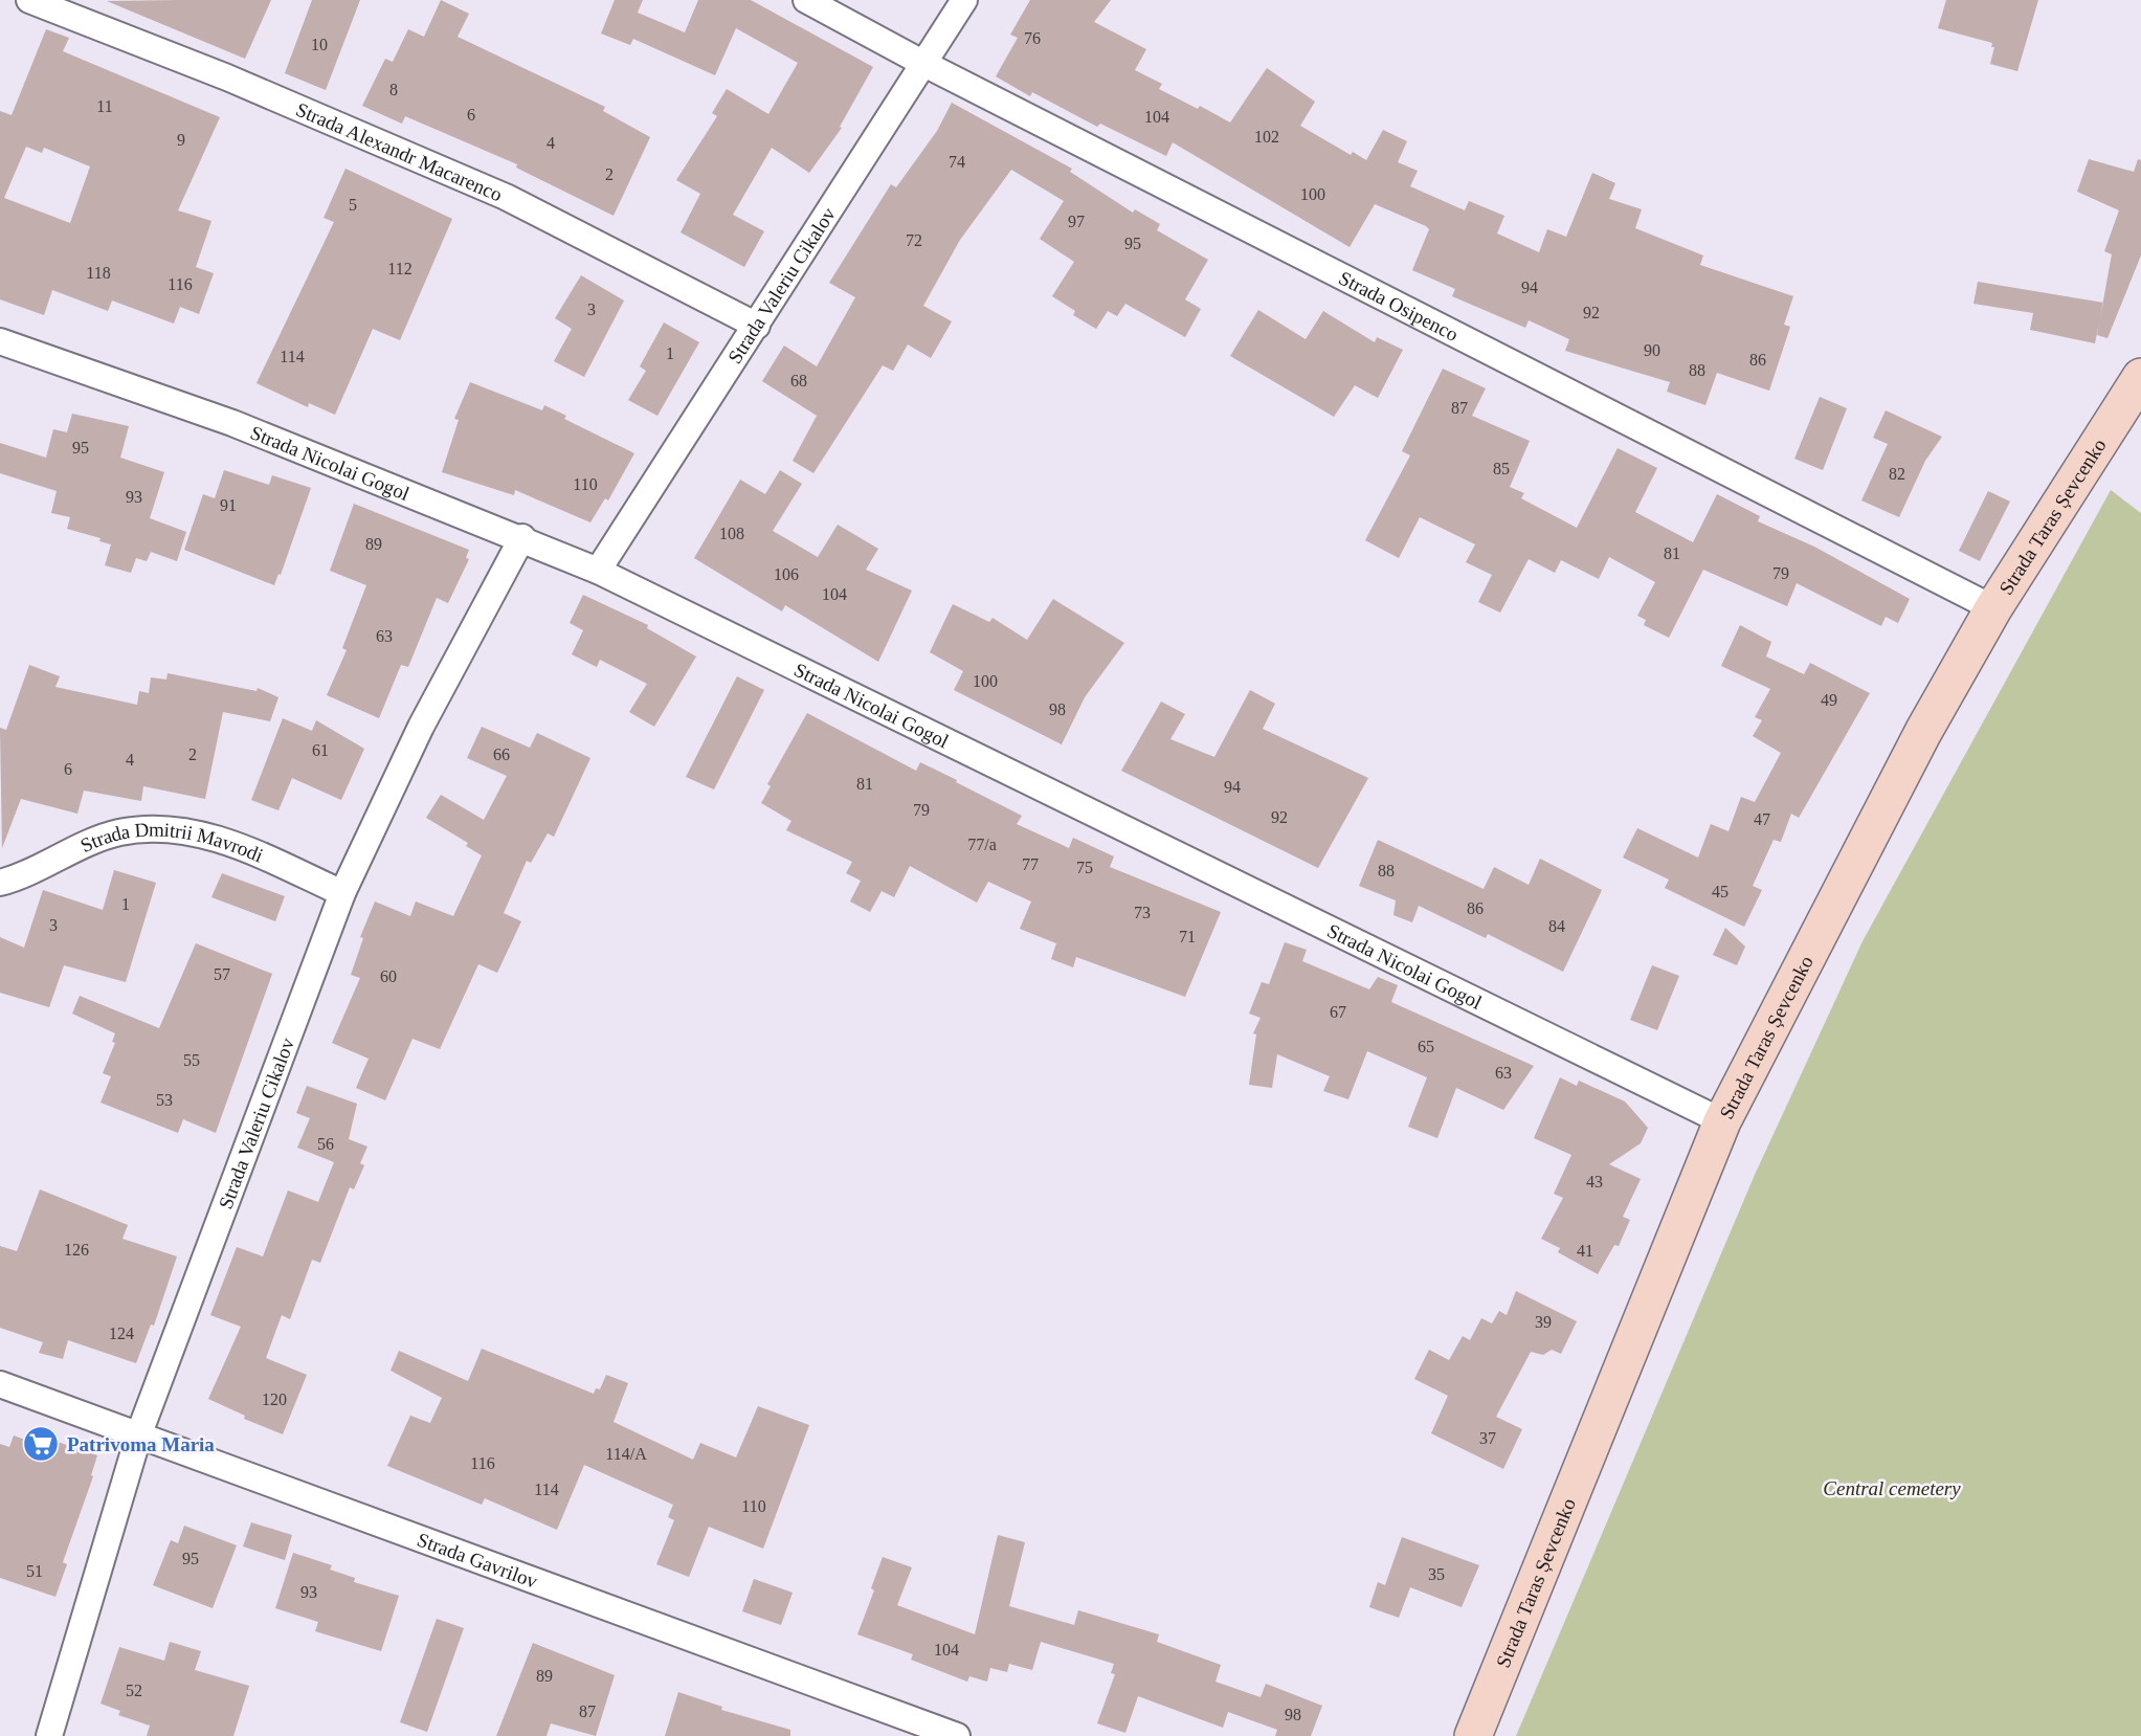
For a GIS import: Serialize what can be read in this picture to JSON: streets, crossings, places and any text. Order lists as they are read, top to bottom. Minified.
{"streets":{"main road":["Strada Taras Șevcenko"],"street":["Strada Alexandr Macarenco","Strada Valeriu Cikalov","Strada Osipenco","Strada Nicolai Gogol","Strada Dmitrii Mavrodi","Strada Gavrilov"]},"crossings":[["Strada Alexandr Macarenco","Strada Valeriu Cikalov"],["Strada Valeriu Cikalov","Strada Osipenco"],["Strada Valeriu Cikalov","Strada Nicolai Gogol"],["Strada Valeriu Cikalov","Strada Dmitrii Mavrodi"],["Strada Valeriu Cikalov","Strada Gavrilov"],["Strada Osipenco","Strada Taras Șevcenko"],["Strada Nicolai Gogol","Strada Taras Șevcenko"]],"parks":["Central cemetery"],"places":{"supermarket":["Patrivoma Maria"]},"house_numbers":["76","10","8","11","6","104","102","9","4","74","2","100","5","97","72","95","112","118","116","94","3","92","90","1","114","86","88","68","87","95","85","82","110","93","91","108","89","81","79","106","104","63","100","49","98","61","2","66","4","6","81","94","79","92","47","77/a","77","75","88","45","1","86","73","3","84","71","57","60","67","65","55","63","53","56","43","126","41","39","124","120","37","114/A","116","114","110","95","51","35","93","104","89","52","87","98"]}
